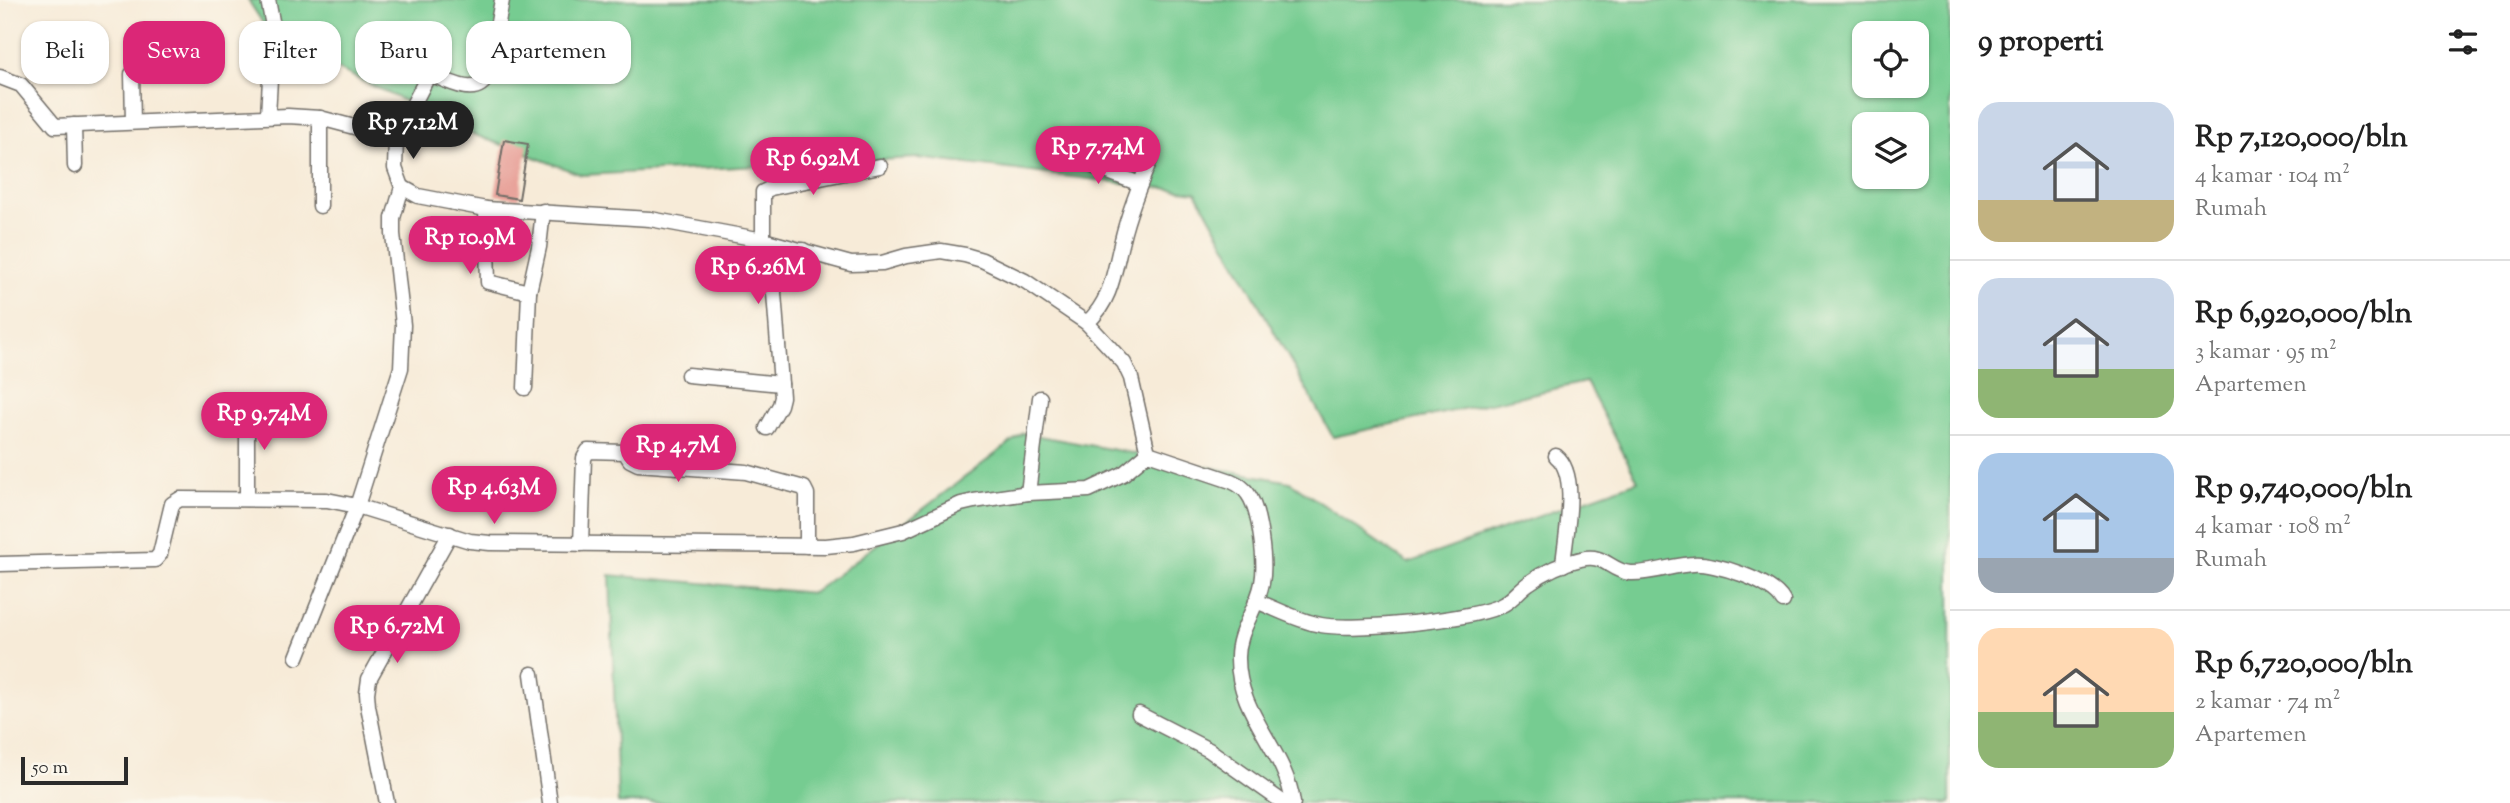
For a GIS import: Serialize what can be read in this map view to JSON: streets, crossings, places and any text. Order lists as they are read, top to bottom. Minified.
{"scale_bar":"50 m","page":{"heading":"9 properti","chip":["Beli","Sewa","Filter","Baru","Apartemen"],"list":[{"name":"Rp 7,120,000/bln","note":"4 kamar · 104 m² · Rumah"},{"name":"Rp 6,920,000/bln","note":"3 kamar · 95 m² · Apartemen"},{"name":"Rp 9,740,000/bln","note":"4 kamar · 108 m² · Rumah"},{"name":"Rp 6,720,000/bln","note":"2 kamar · 74 m² · Apartemen"}],"price":["Rp 7.12M","Rp 7.74M","Rp 6.92M","Rp 10.9M","Rp 6.26M","Rp 9.74M","Rp 4.7M","Rp 4.63M","Rp 6.72M"],"scale":"50 m"}}
